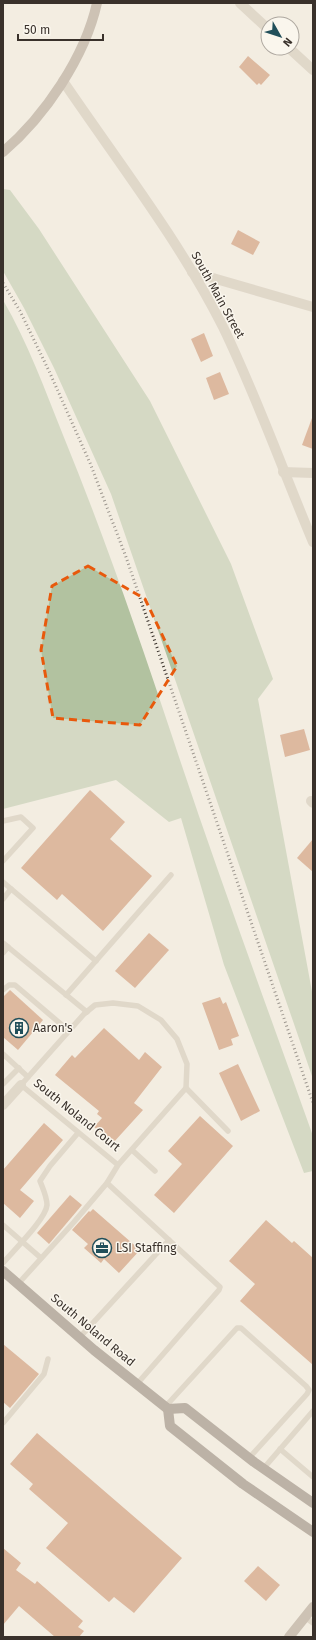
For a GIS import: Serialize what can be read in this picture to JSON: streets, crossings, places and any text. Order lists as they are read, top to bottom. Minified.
{"streets":{"main road":["South Noland Road"],"street":["South Main Street","South Noland Court"]},"places":{"building":["Aaron's"],"office":["LSI Staffing"]},"scale_bar":"50 m","north":"bottom right"}
